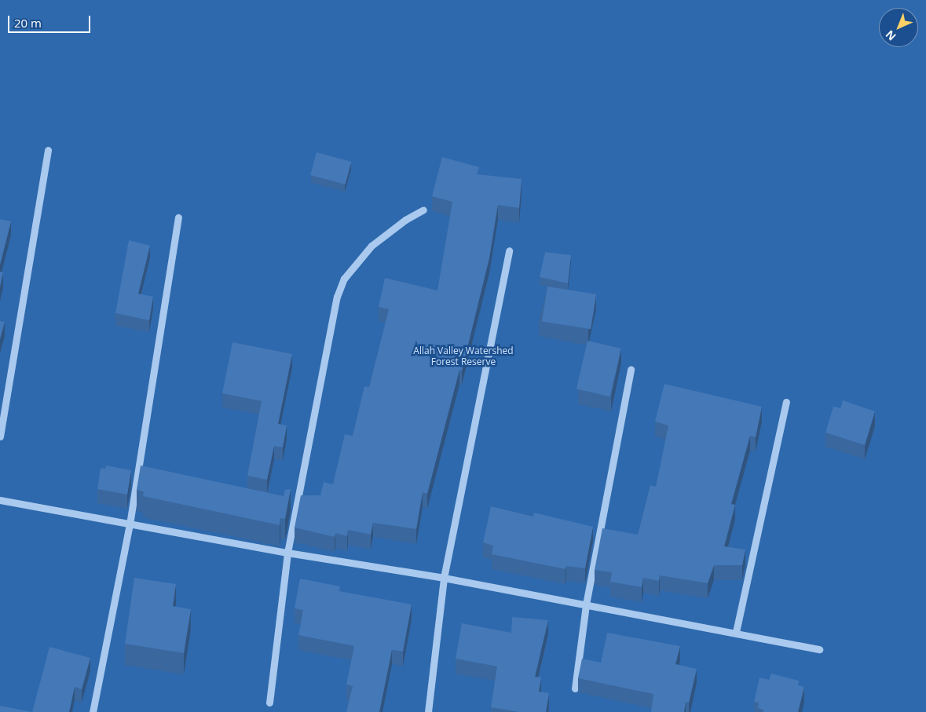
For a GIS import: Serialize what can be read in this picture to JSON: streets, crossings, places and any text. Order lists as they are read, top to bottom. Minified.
{"parks":["Allah Valley Watershed Forest Reserve"],"scale_bar":"20 m","north":"bottom left"}
